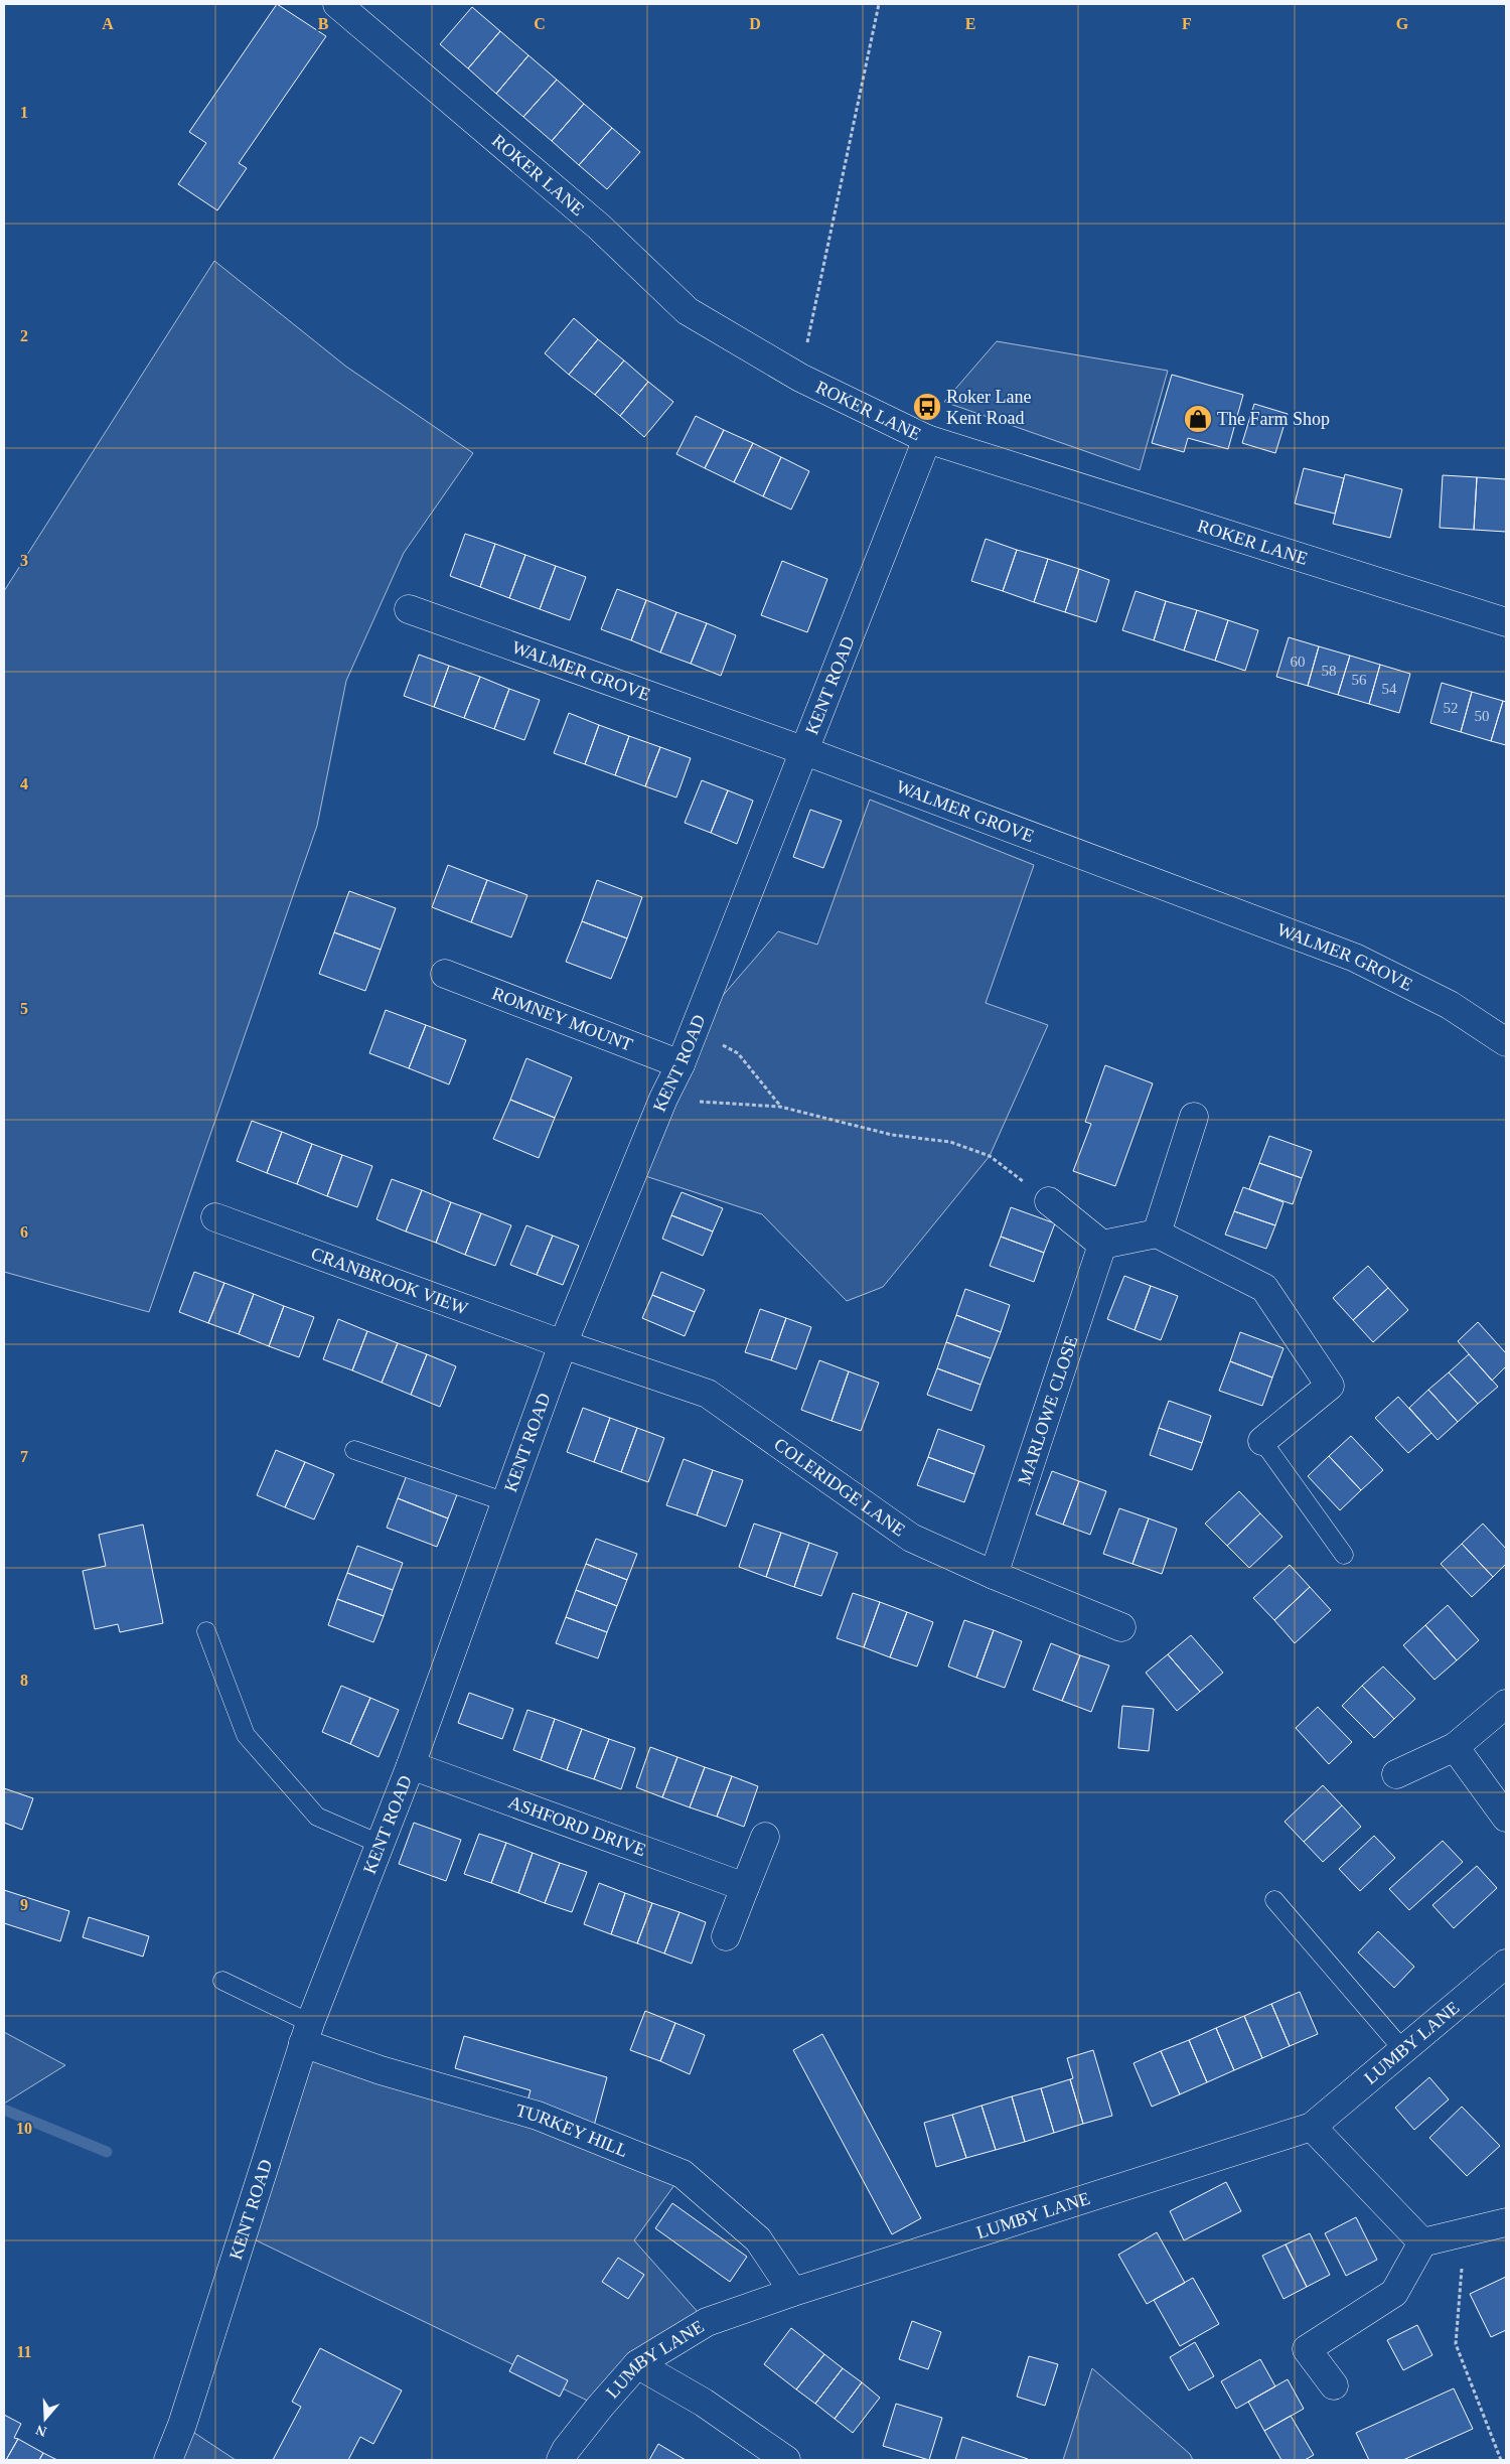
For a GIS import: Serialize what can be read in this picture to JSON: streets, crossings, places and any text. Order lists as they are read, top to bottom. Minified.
{"streets":{"street":["ROKER LANE","WALMER GROVE","KENT ROAD","ROMNEY MOUNT","CRANBROOK VIEW","MARLOWE CLOSE","COLERIDGE LANE","ASHFORD DRIVE","LUMBY LANE","TURKEY HILL"]},"crossings":[["ROKER LANE","KENT ROAD"],["WALMER GROVE","KENT ROAD"],["KENT ROAD","ROMNEY MOUNT"],["KENT ROAD","CRANBROOK VIEW"],["KENT ROAD","COLERIDGE LANE"],["KENT ROAD","ASHFORD DRIVE"],["KENT ROAD","TURKEY HILL"],["CRANBROOK VIEW","COLERIDGE LANE"],["MARLOWE CLOSE","COLERIDGE LANE"],["LUMBY LANE","TURKEY HILL"]],"places":{"bus stop":["Roker Lane Kent Road"],"shop":["The Farm Shop"]},"house_numbers":["60","58","56","54","52","50"],"north":"bottom","grid":{"columns":["A","B","C","D","E","F","G"],"rows":["1","2","3","4","5","6","7","8","9","10","11"]}}
